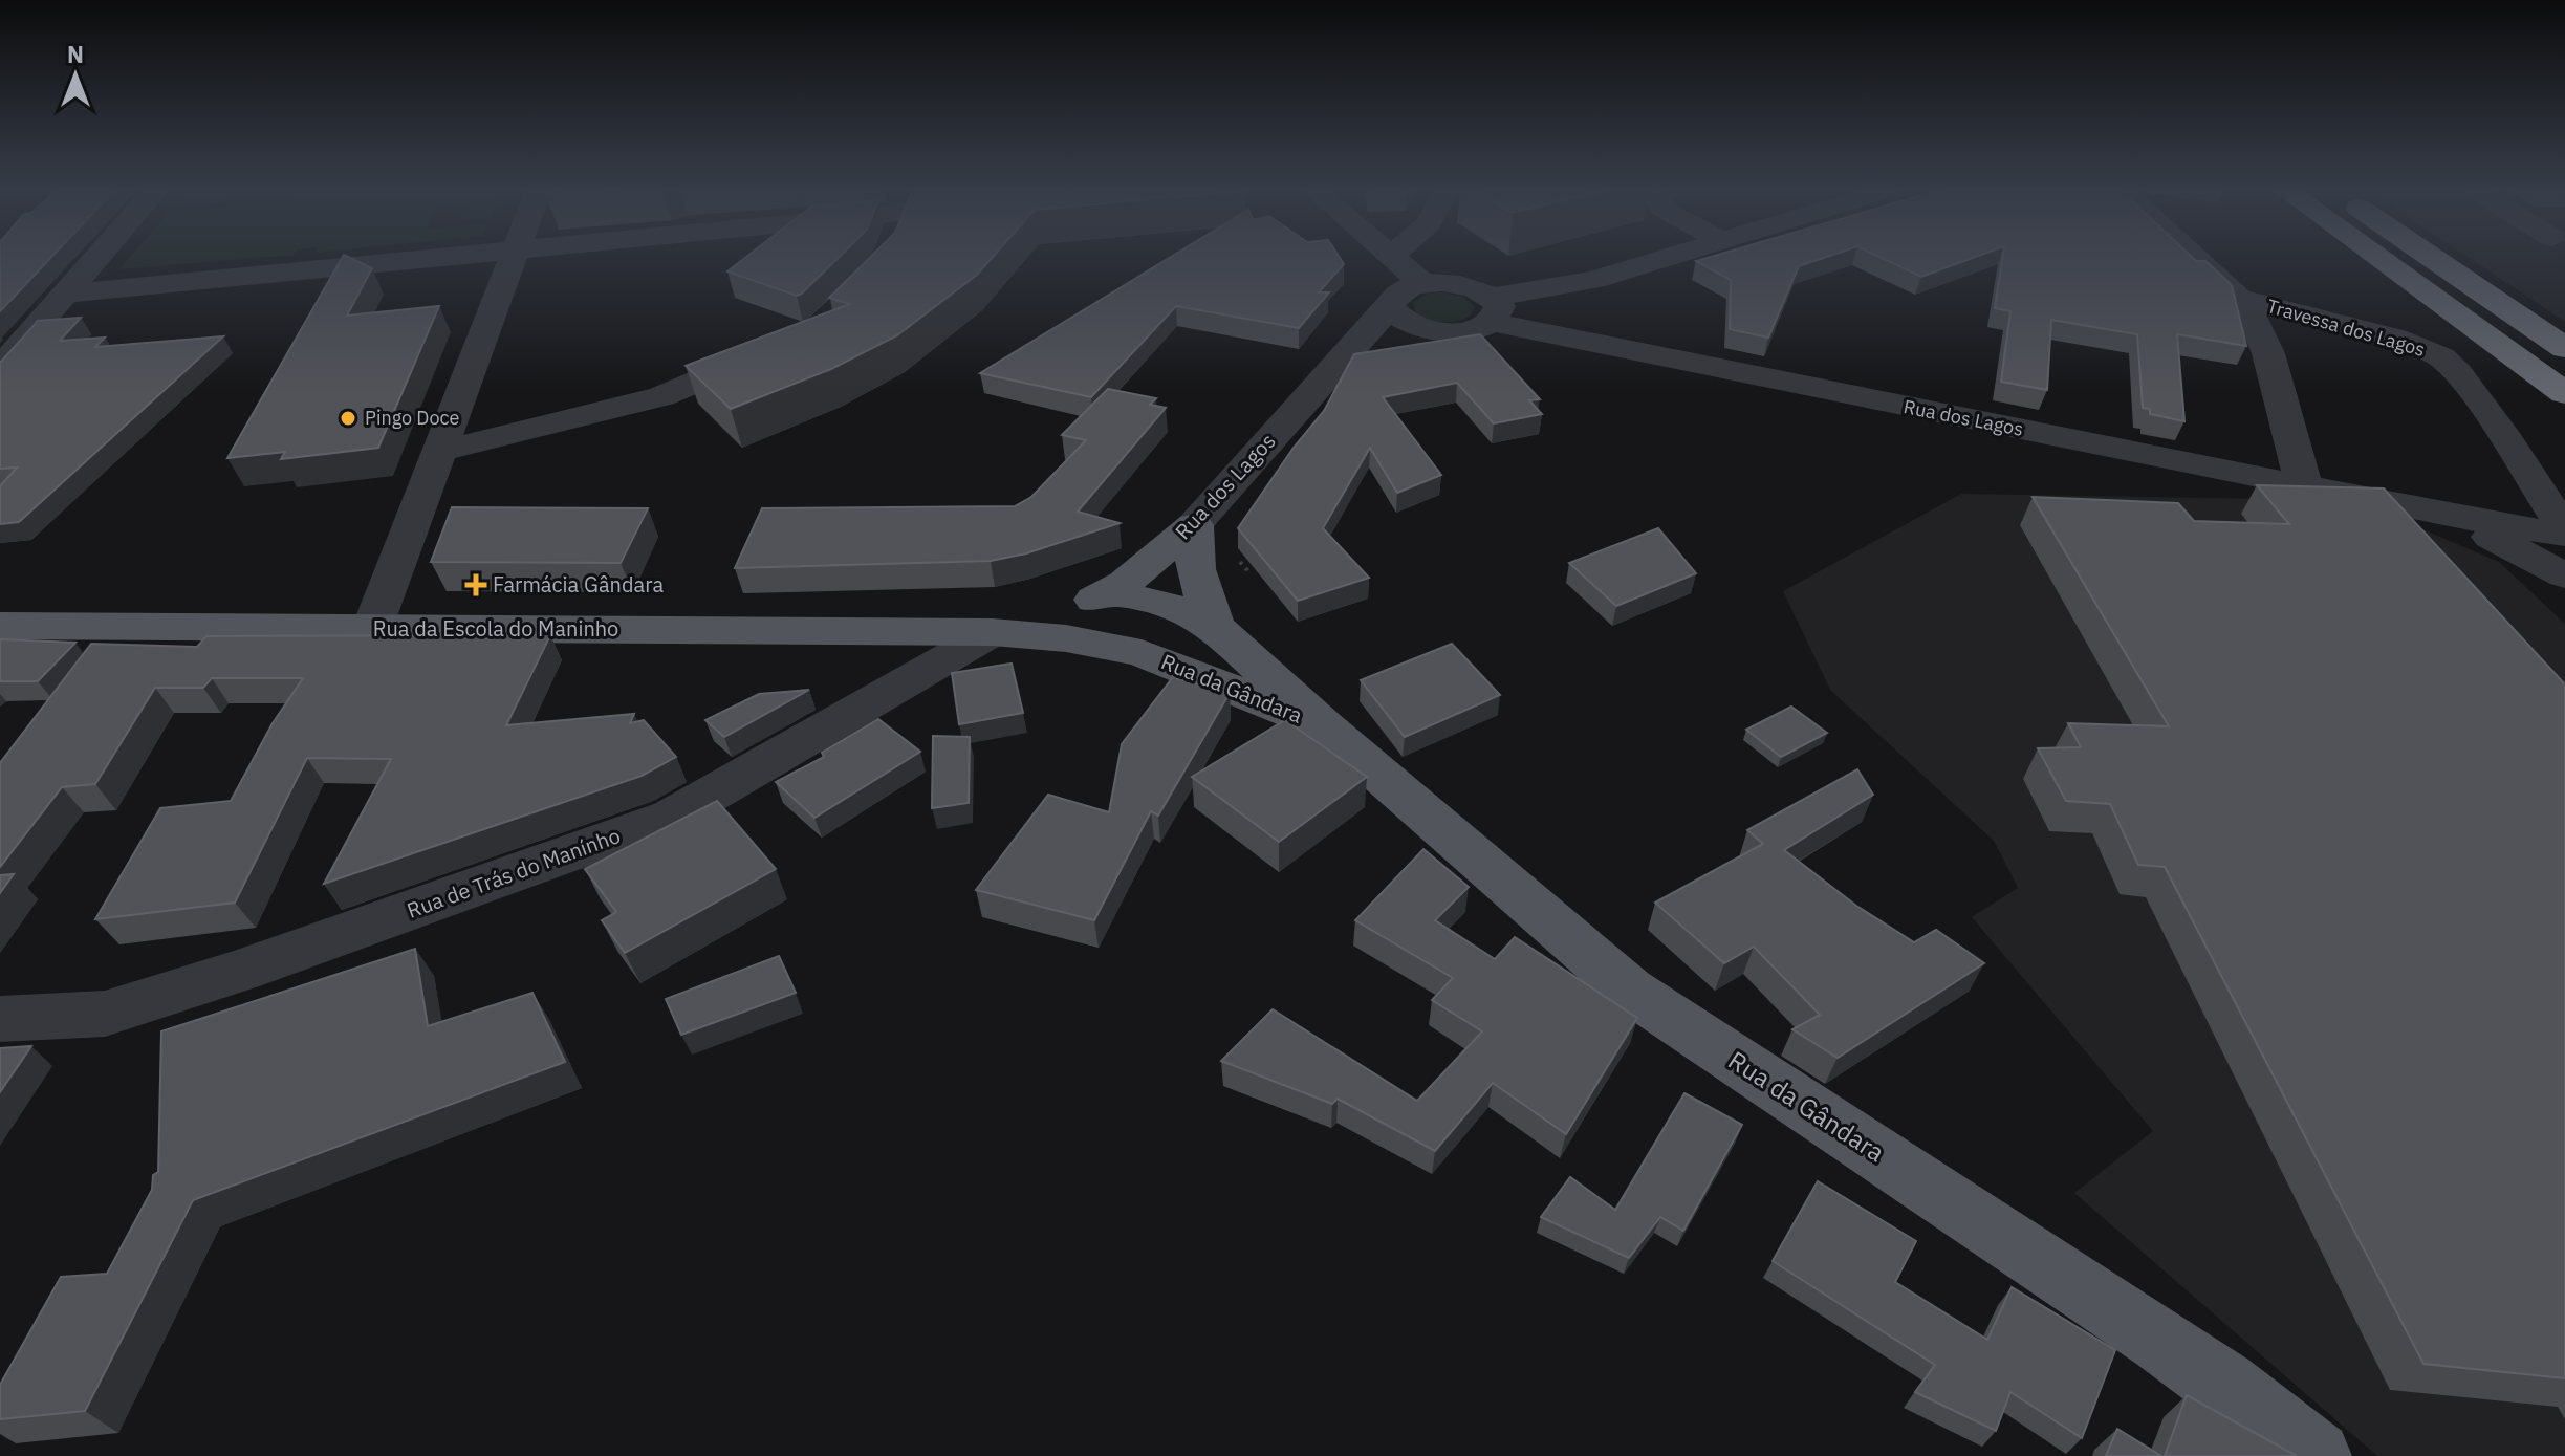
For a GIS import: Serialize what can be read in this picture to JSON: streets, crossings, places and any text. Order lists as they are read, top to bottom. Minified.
{"streets":{"main road":["Rua dos Lagos","Rua da Escola do Maninho","Rua da Gândara"],"street":["Travessa dos Lagos","Rua de Trás do Manínho"]},"crossings":[["Travessa dos Lagos","Rua dos Lagos"],["Rua dos Lagos","Rua da Escola do Maninho"],["Rua dos Lagos","Rua da Gândara"],["Rua dos Lagos","Rua de Trás do Manínho"],["Rua da Escola do Maninho","Rua da Gândara"],["Rua da Escola do Maninho","Rua de Trás do Manínho"],["Rua da Gândara","Rua de Trás do Manínho"]],"places":{"other":["Pingo Doce"],"health":["Farmácia Gândara"]},"north":"top"}
